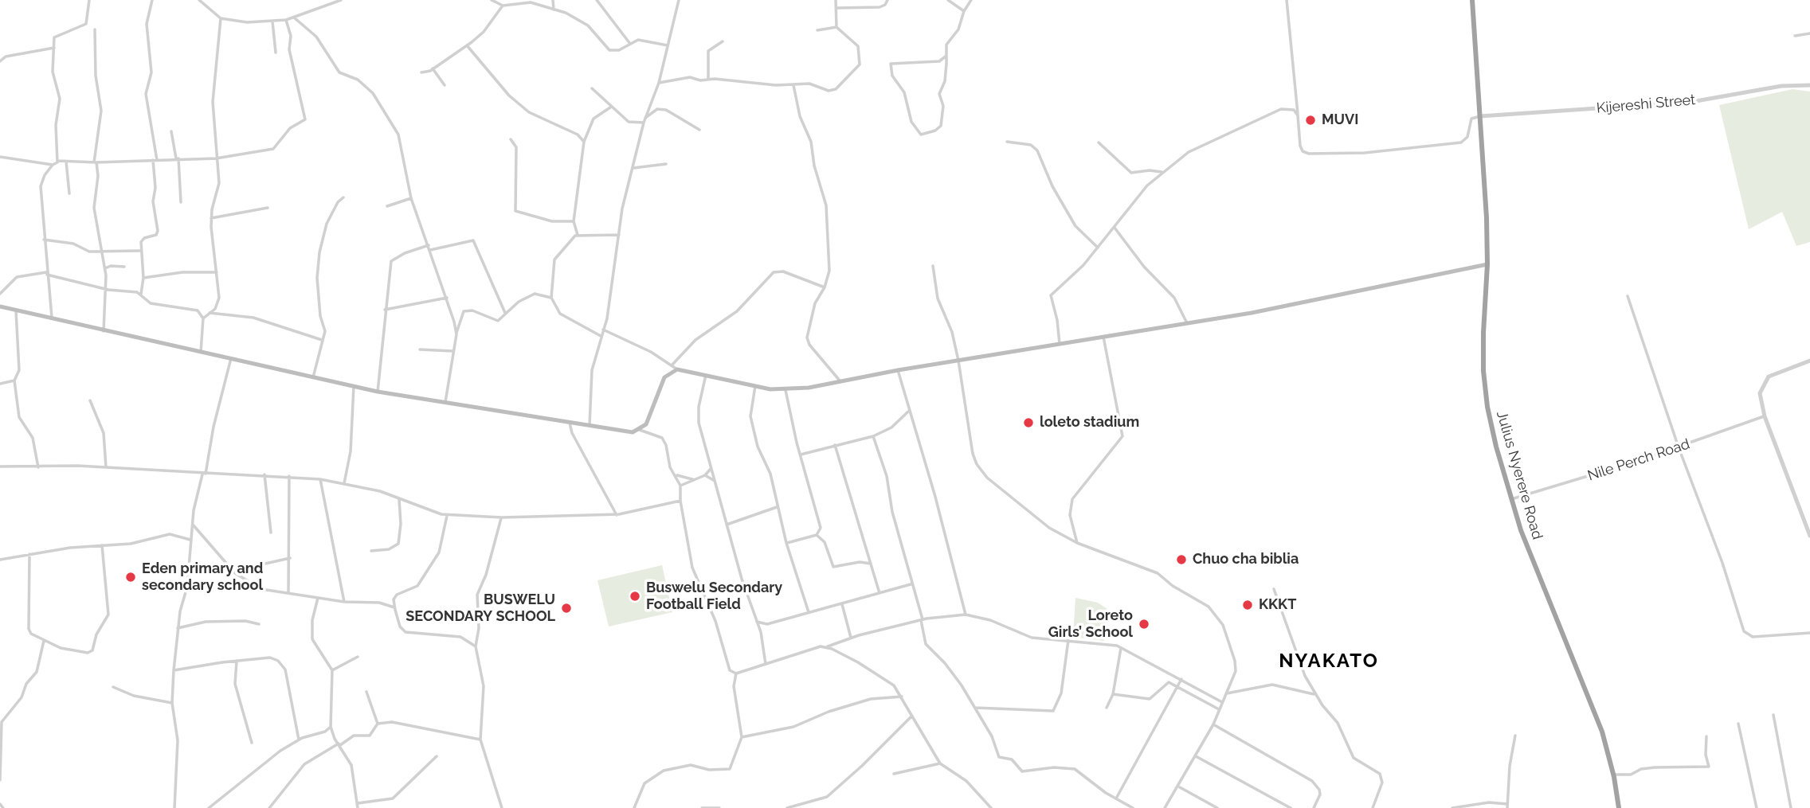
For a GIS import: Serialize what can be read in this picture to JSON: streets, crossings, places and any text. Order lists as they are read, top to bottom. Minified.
{"streets":{"highway":["Julius Nyerere Road"],"street":["Kijereshi Street","Nile Perch Road"]},"crossings":[["Kijereshi Street","Julius Nyerere Road"],["Nile Perch Road","Julius Nyerere Road"]],"districts":["NYAKATO"],"places":["MUVI","loleto stadium","Chuo cha biblia","Eden primary and secondary school","Buswelu Secondary Football Field","KKKT","BUSWELU SECONDARY SCHOOL","Loreto Girls’ School"]}
